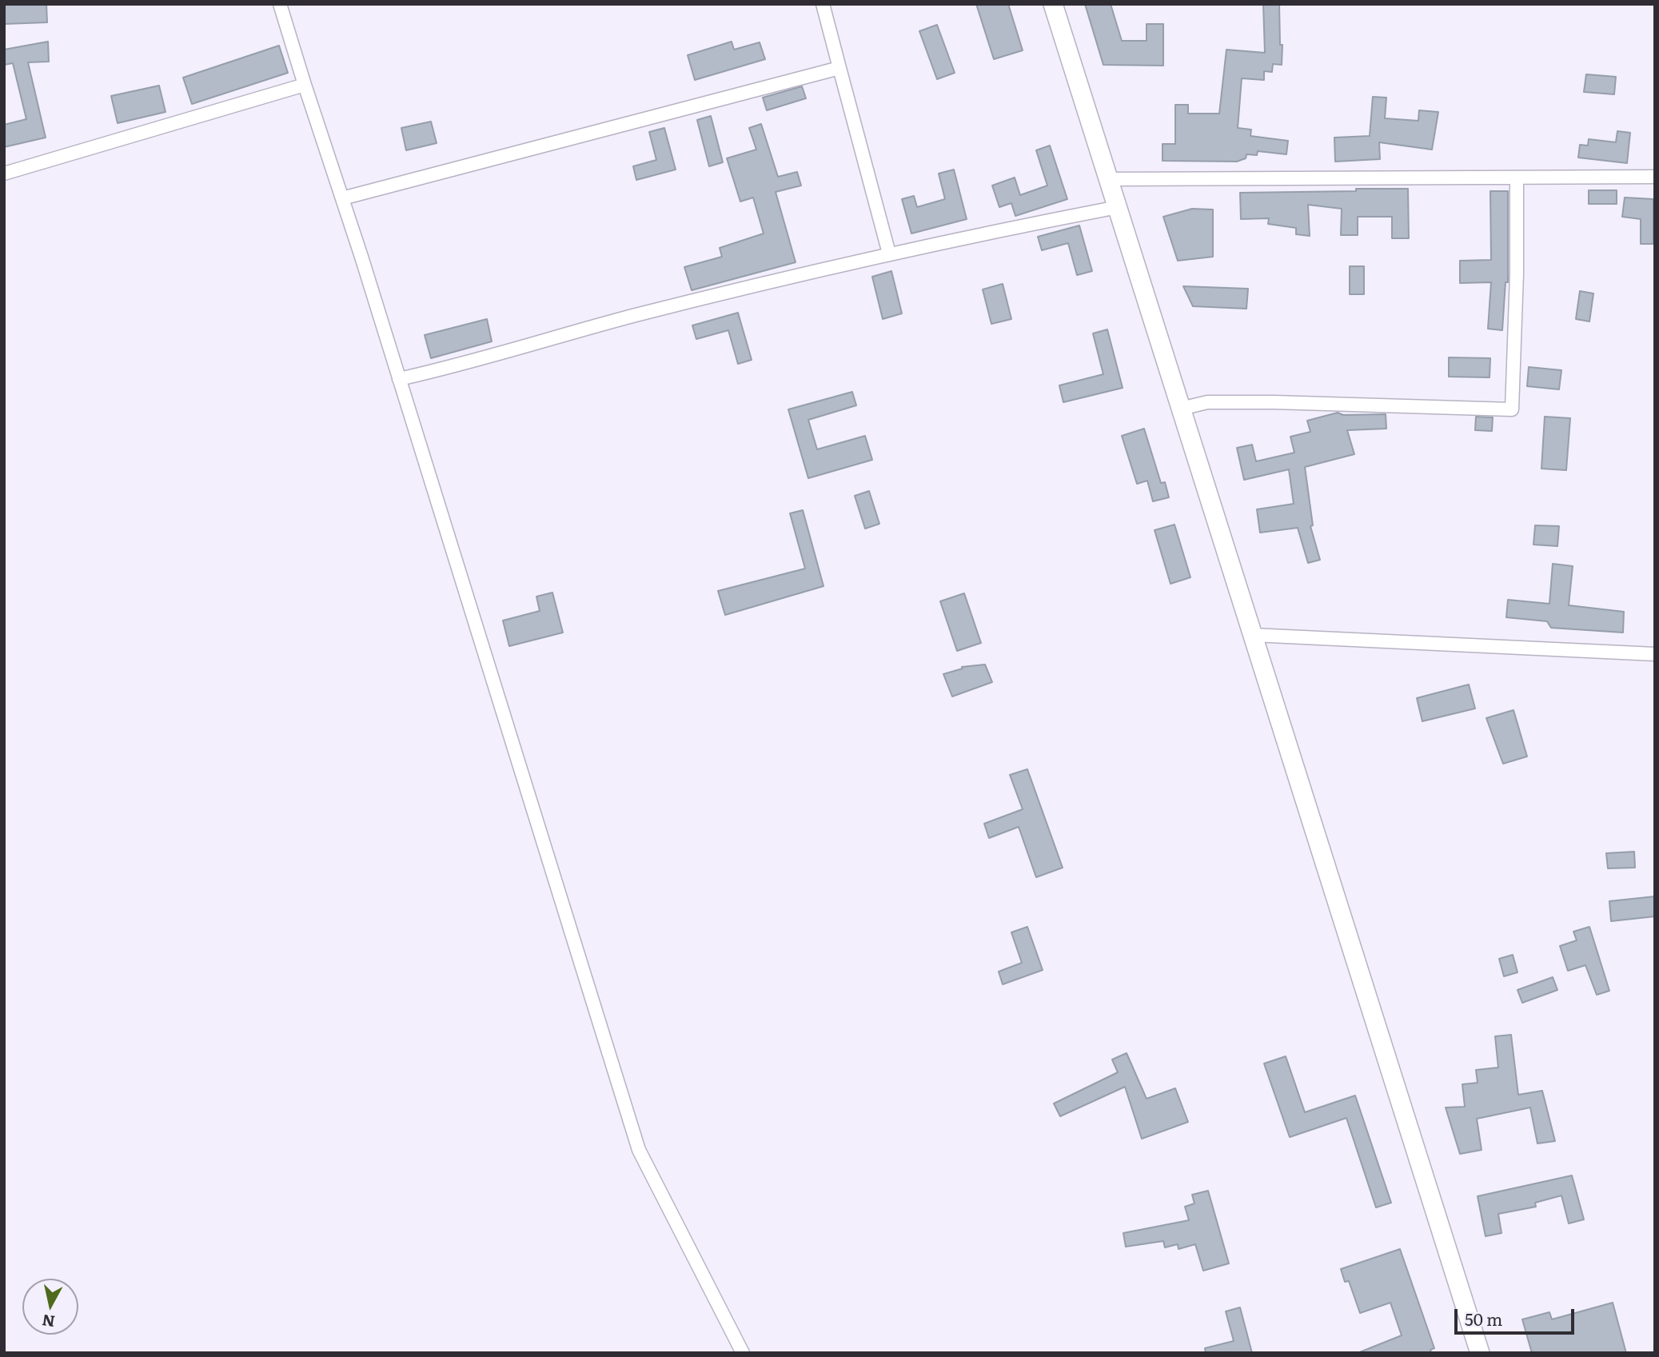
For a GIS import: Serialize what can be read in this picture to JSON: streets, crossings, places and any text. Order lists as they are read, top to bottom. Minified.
{"scale_bar":"50 m","north":"bottom"}
